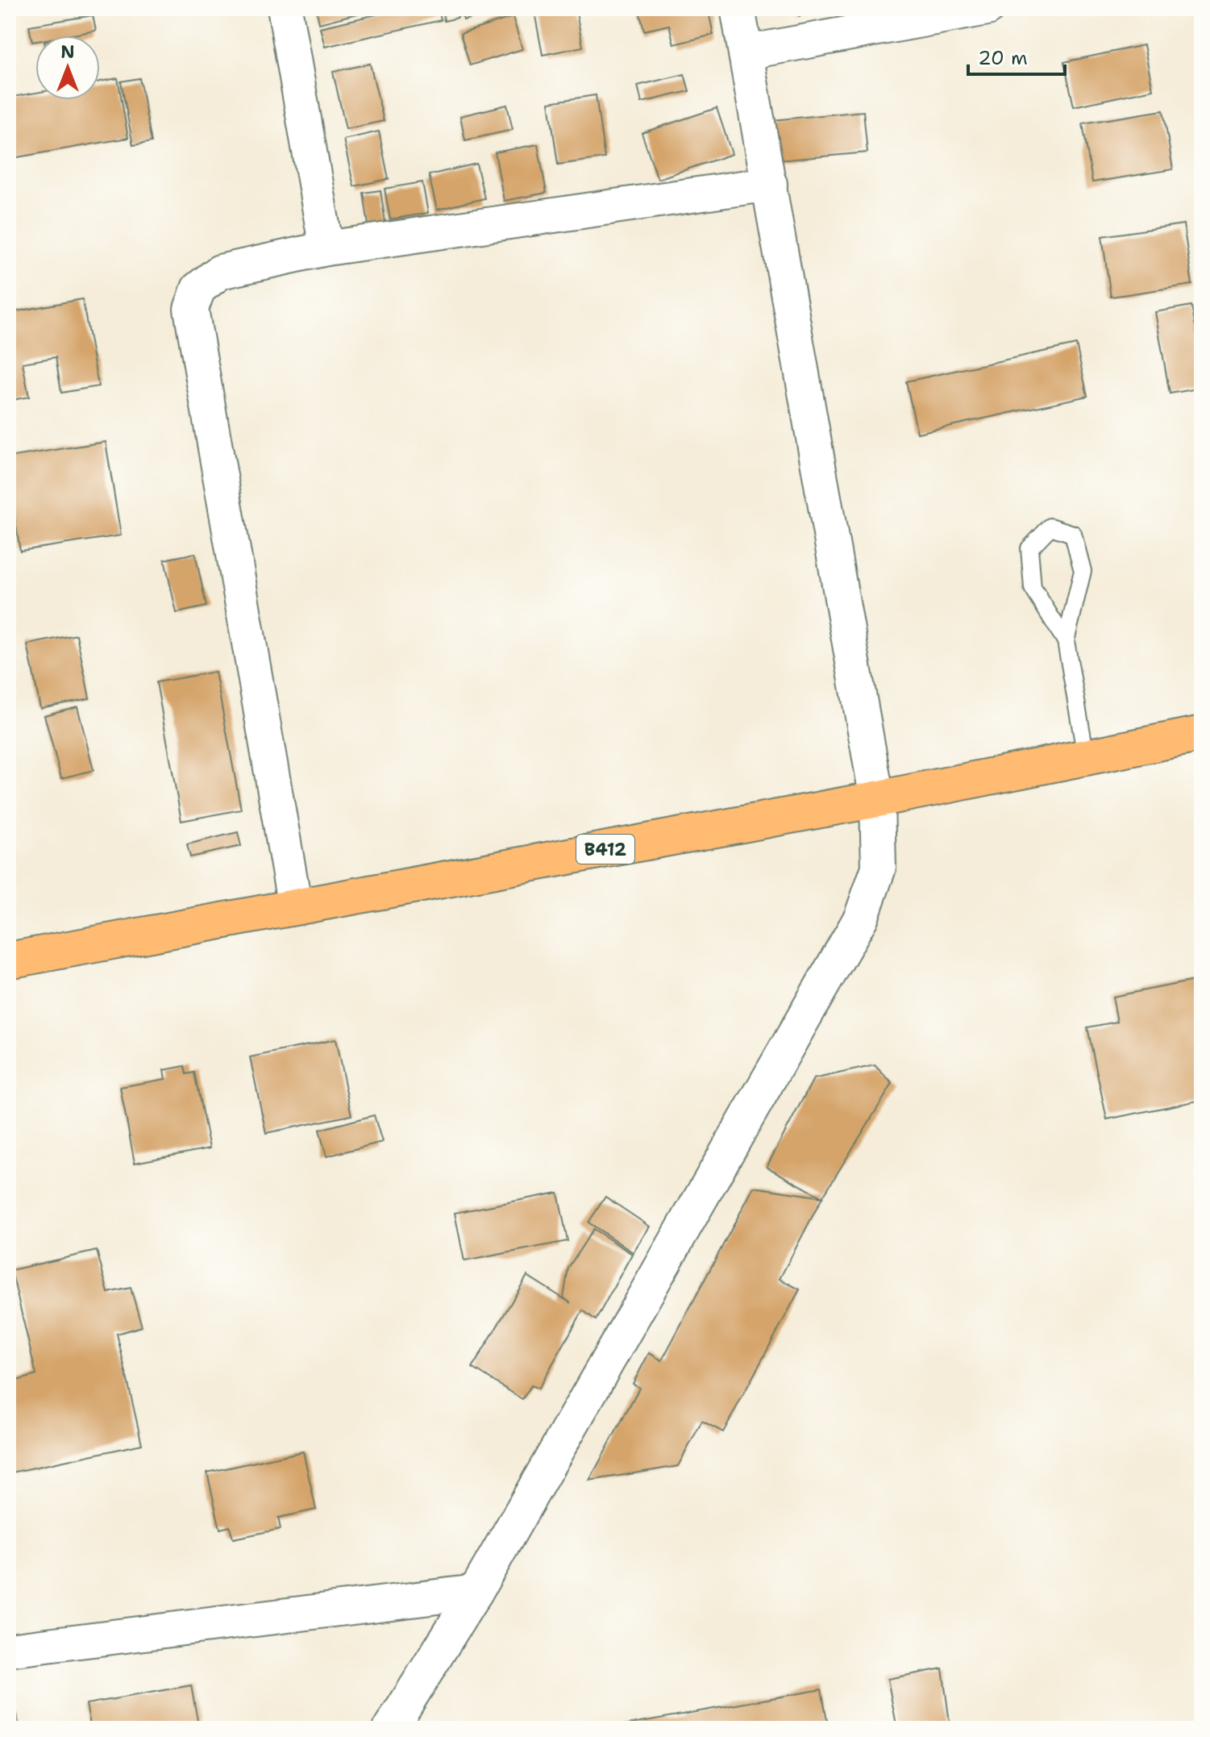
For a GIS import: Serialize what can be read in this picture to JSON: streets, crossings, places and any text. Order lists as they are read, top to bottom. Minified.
{"streets":{"main road":["B412"]},"scale_bar":"20 m","north":"top"}
